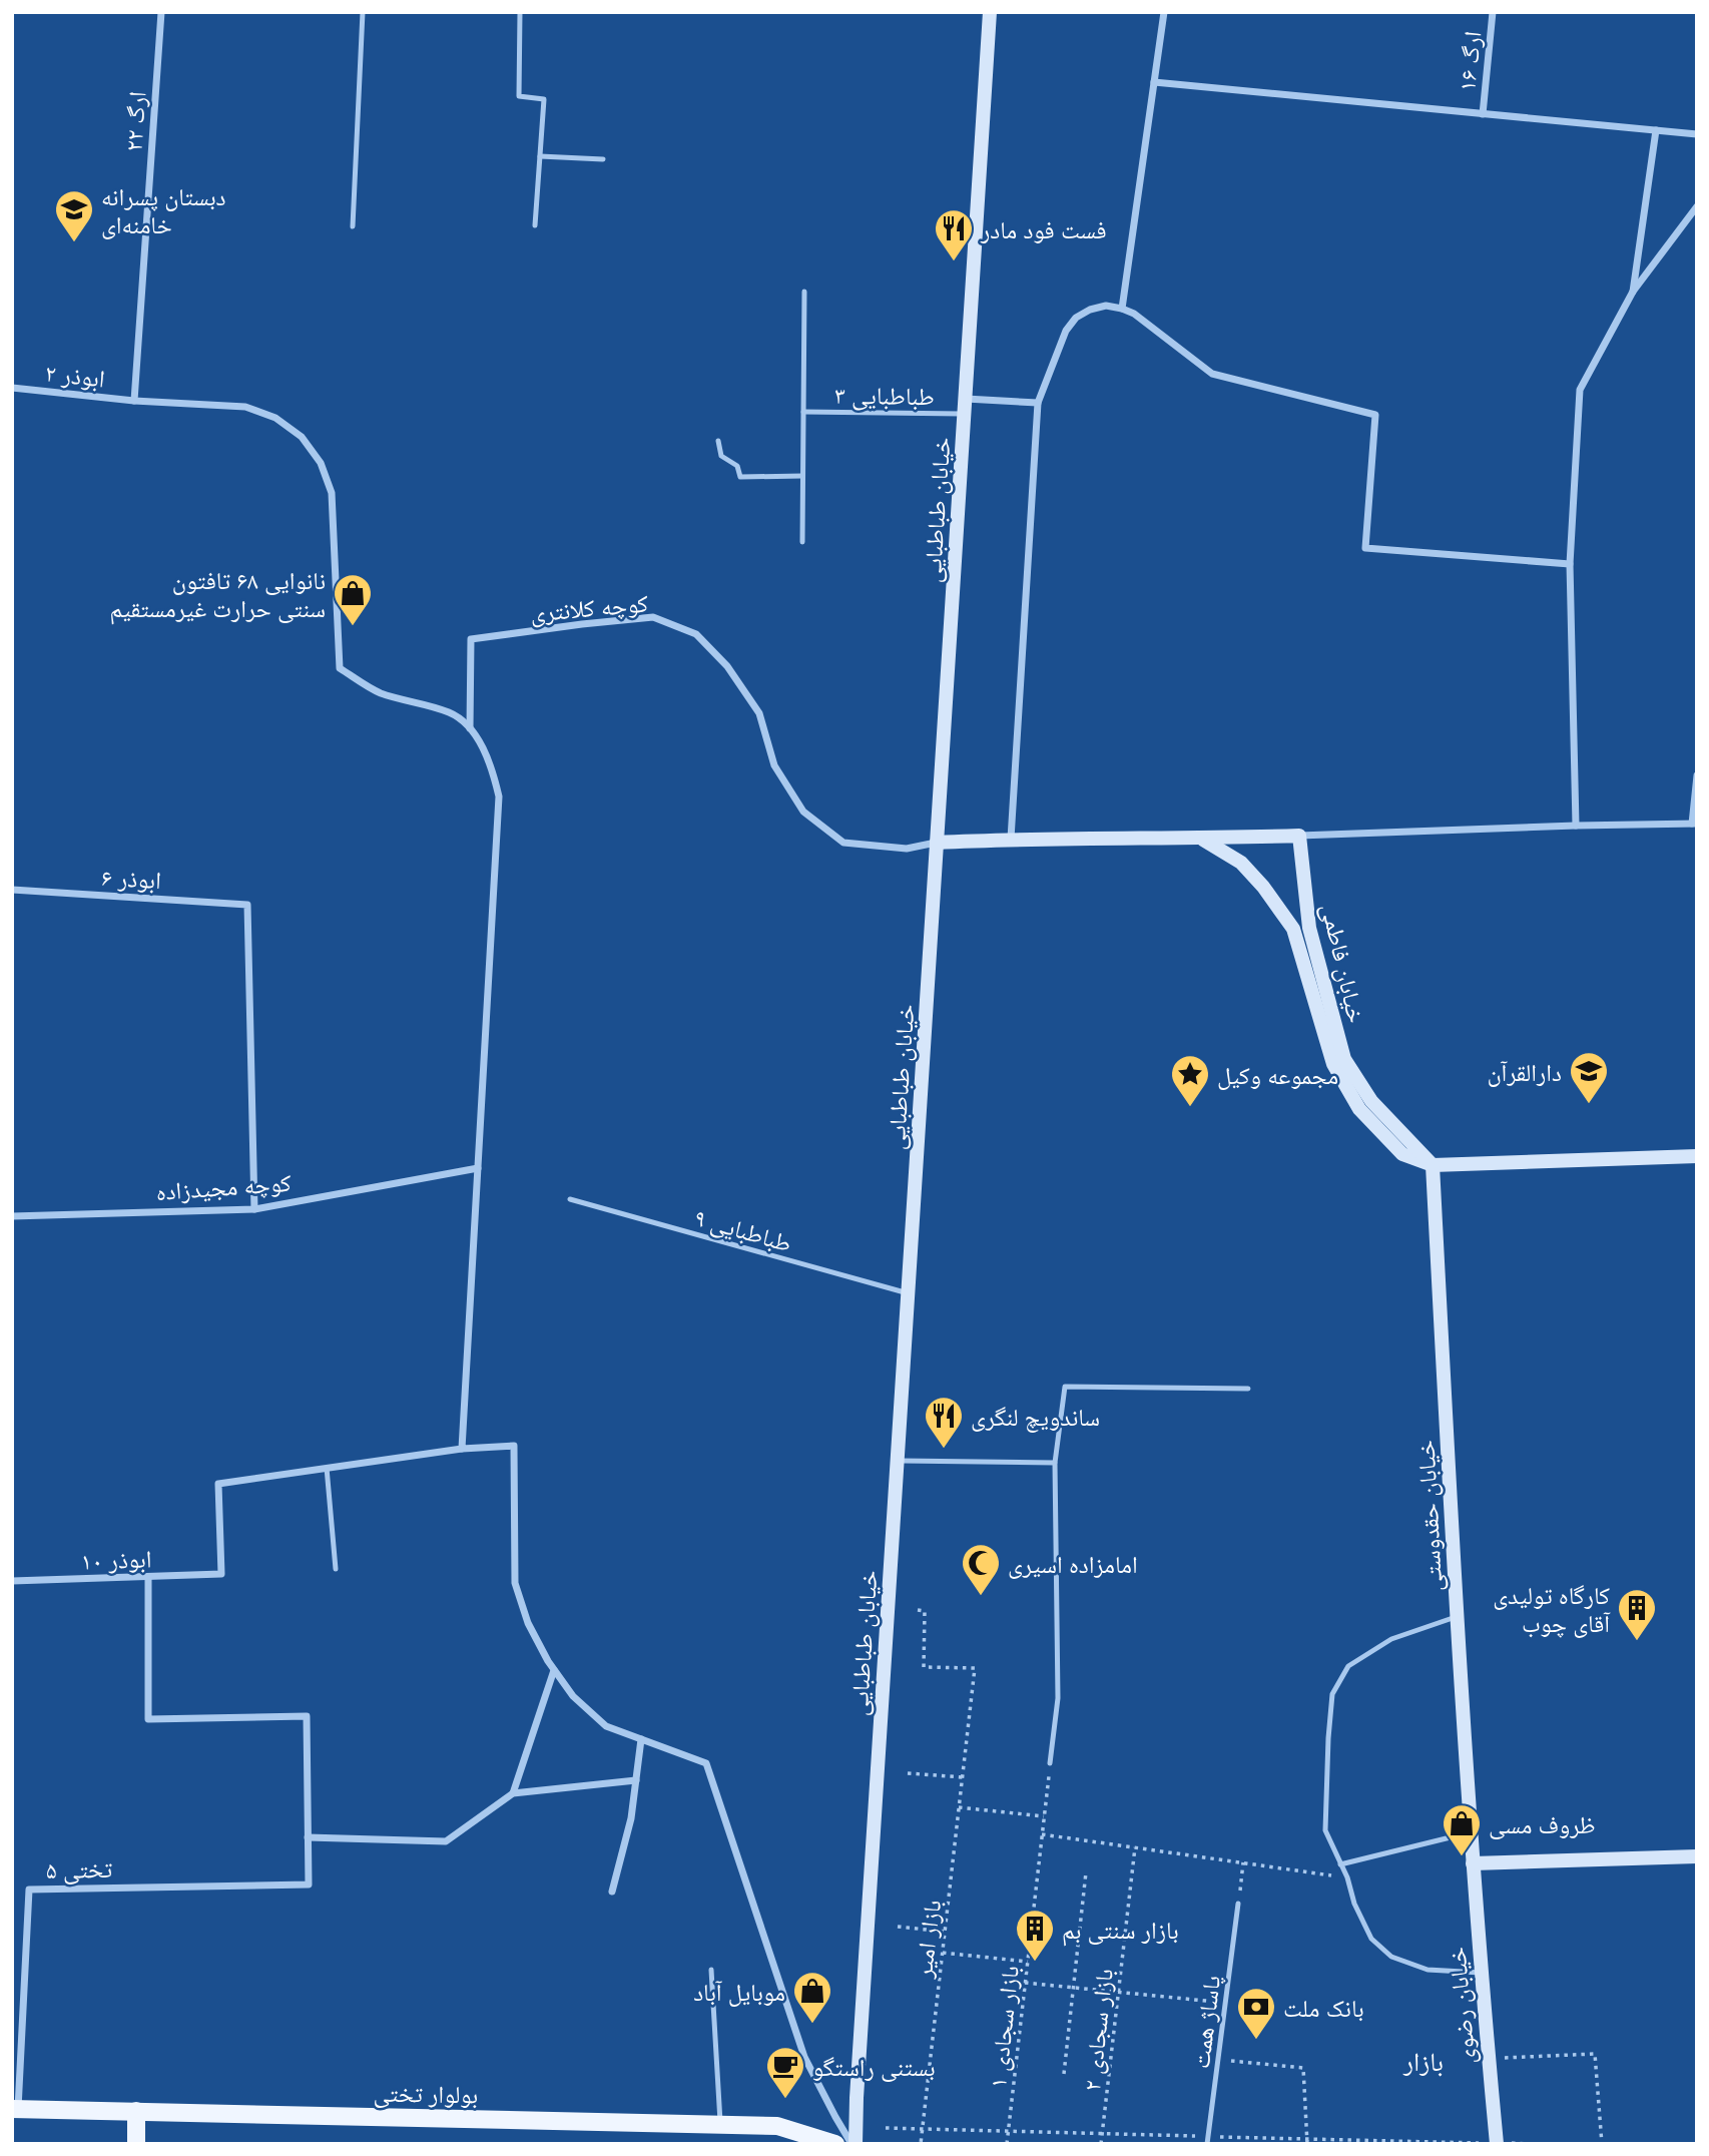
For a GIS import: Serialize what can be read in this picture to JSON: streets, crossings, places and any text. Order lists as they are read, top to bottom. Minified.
{"streets":{"main road":["بولوار تختی"],"street":["ارگ ۱۶","ارگ ۲۲","ابوذر ۲","خیابان طباطبایی","کوچه کلانتری","ابوذر ۶","خیابان فاطمی","کوچه مجیدزاده","خیابان حقدوستی","ابوذر ۱۰","تختی ۵","خیابان رضوی"],"lane":["طباطبایی ۳","طباطبایی ۹","پاساژ همت"],"path":["بازار امیر","بازار سجادی ۱","بازار سجادی ۲"]},"crossings":[["ارگ ۲۲","ابوذر ۲"],["ابوذر ۲","کوچه کلانتری"],["طباطبایی ۳","خیابان طباطبایی"],["خیابان طباطبایی","کوچه کلانتری"],["خیابان طباطبایی","طباطبایی ۹"],["ابوذر ۶","کوچه مجیدزاده"],["خیابان فاطمی","خیابان حقدوستی"],["خیابان حقدوستی","خیابان رضوی"],["تختی ۵","بولوار تختی"]],"districts":["بازار"],"places":{"school or university":["دبستان پسرانه خامنه‌ای","دارالقرآن"],"restaurant":["فست فود مادر","ساندویچ لنگری"],"shop":["نانوایی ۶۸ تافتون سنتی حرارت غیرمستقیم","ظروف مسی","موبایل آباد"],"place":["مجموعه وکیل"],"mosque":["امامزاده اسیری"],"building":["کارگاه تولیدی آقای چوب","بازار سنتی بم"],"bank":["بانک ملت"],"cafe":["بستنی راستگو"]}}
